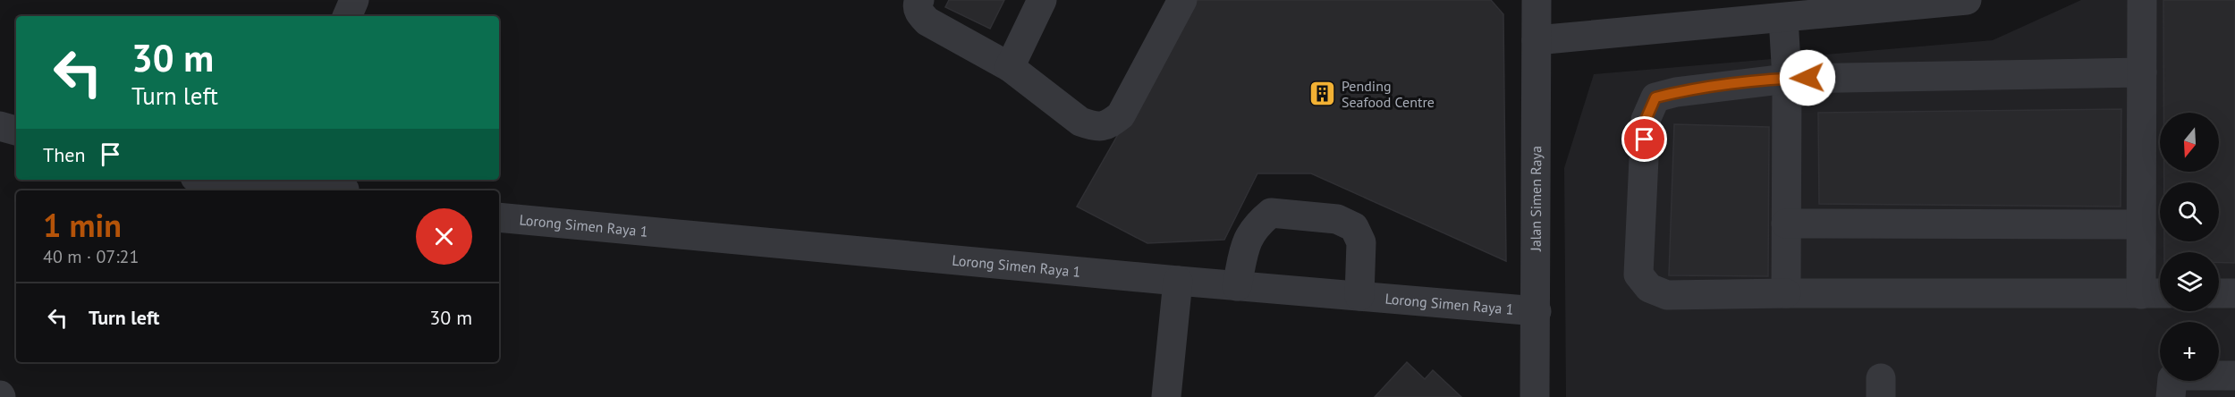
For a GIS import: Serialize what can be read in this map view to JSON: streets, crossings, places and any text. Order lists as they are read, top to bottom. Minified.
{"streets":{"street":["Jalan Simen Raya","Lorong Simen Raya 1"]},"crossings":[["Jalan Simen Raya","Lorong Simen Raya 1"]],"places":{"building":["Pending Seafood Centre"]},"north":"bottom","page":{"turn":["30 m","Turn left"],"map_buttons":"+","then":"Then","heading":["1 min","40 m · 07:21"],"list":[{"name":"Turn left","value":"30 m"}]}}
